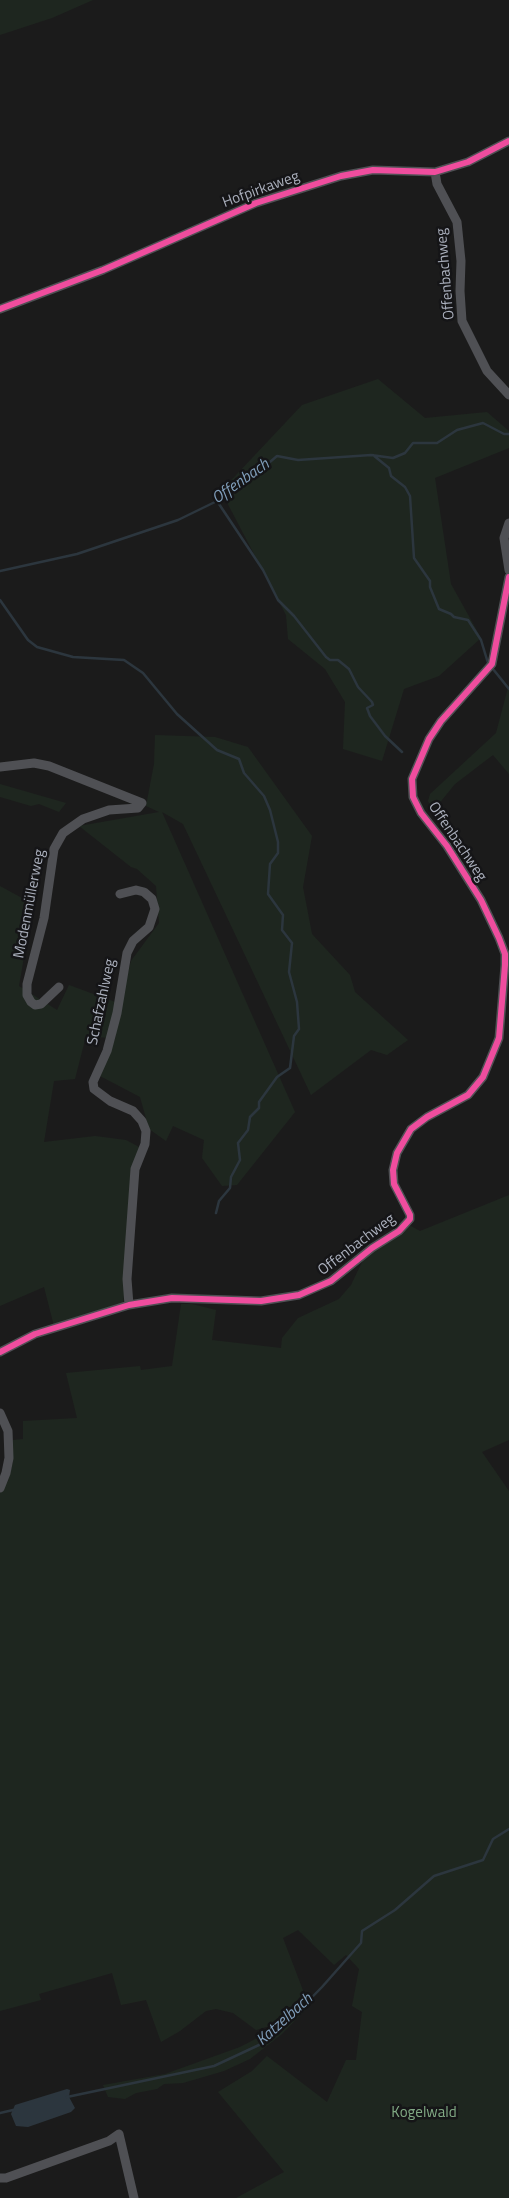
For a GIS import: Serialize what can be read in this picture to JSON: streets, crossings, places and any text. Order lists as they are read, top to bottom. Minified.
{"streets":{"street":["Hofpirkaweg","Offenbachweg","Modenmüllerweg","Schafzahlweg"]},"crossings":[["Hofpirkaweg","Offenbachweg"],["Offenbachweg","Schafzahlweg"]],"water":["Offenbach","Katzelbach"],"parks":["Kogelwald"]}
